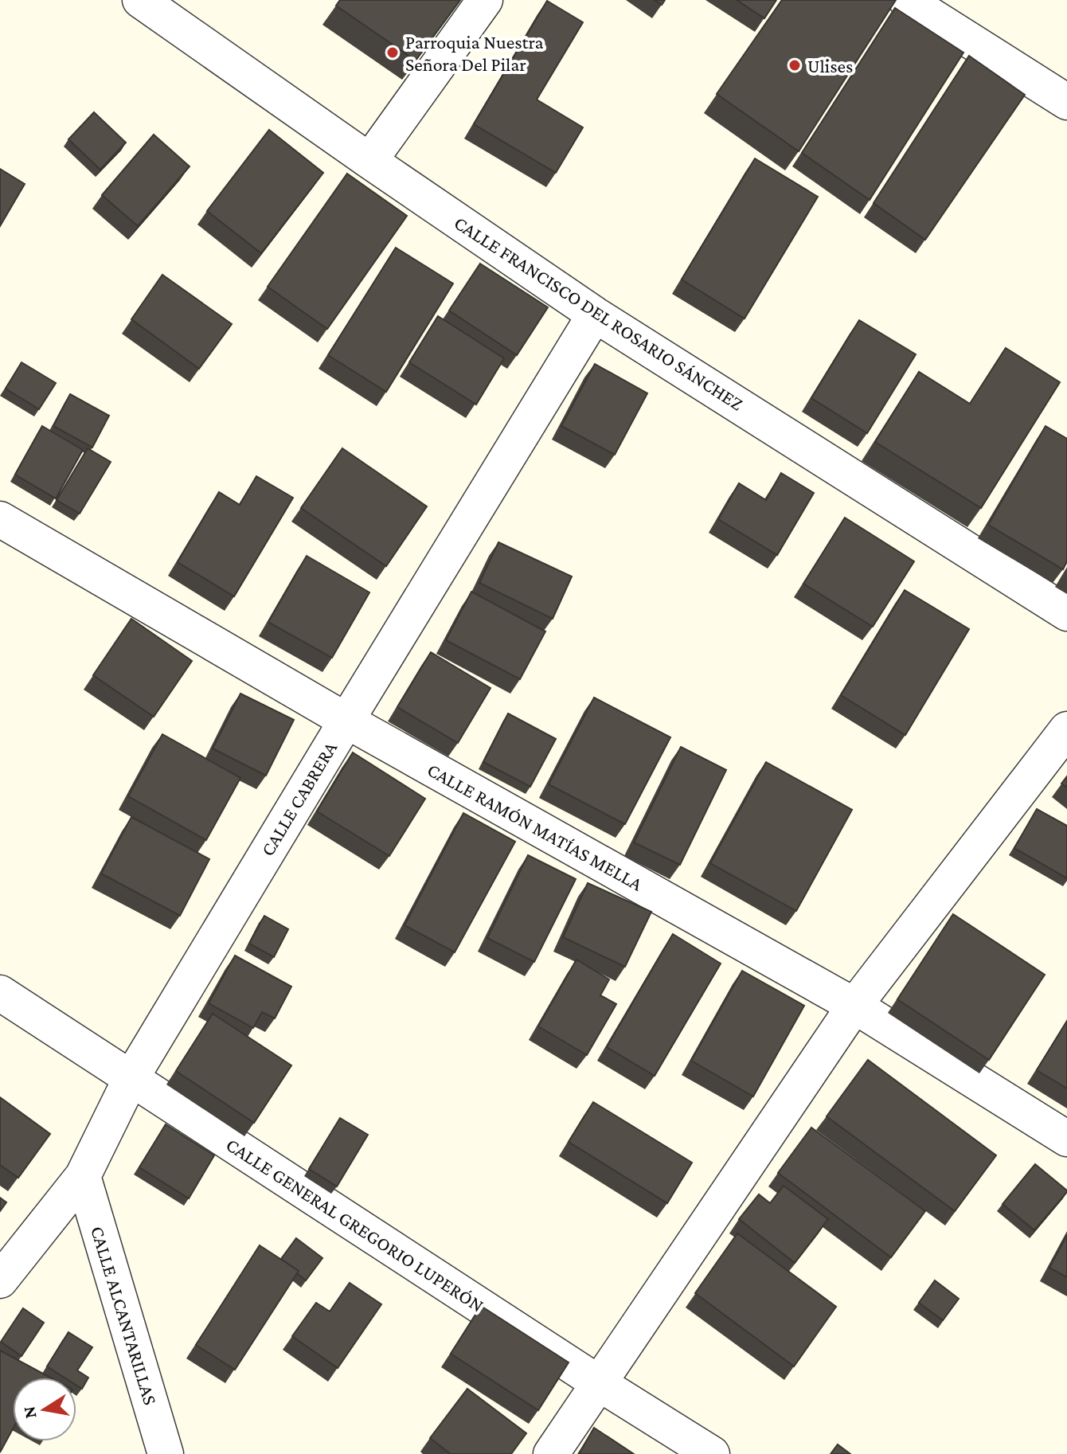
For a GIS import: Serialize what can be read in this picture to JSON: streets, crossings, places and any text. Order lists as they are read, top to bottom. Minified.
{"streets":{"street":["CALLE FRANCISCO DEL ROSARIO SÁNCHEZ","CALLE CABRERA","CALLE RAMÓN MATÍAS MELLA","CALLE GENERAL GREGORIO LUPERÓN","CALLE ALCANTARILLAS"]},"crossings":[["CALLE FRANCISCO DEL ROSARIO SÁNCHEZ","CALLE CABRERA"],["CALLE CABRERA","CALLE RAMÓN MATÍAS MELLA"],["CALLE CABRERA","CALLE GENERAL GREGORIO LUPERÓN"],["CALLE CABRERA","CALLE ALCANTARILLAS"]],"places":["Parroquia Nuestra Señora Del Pilar","Ulises"],"north":"left"}
